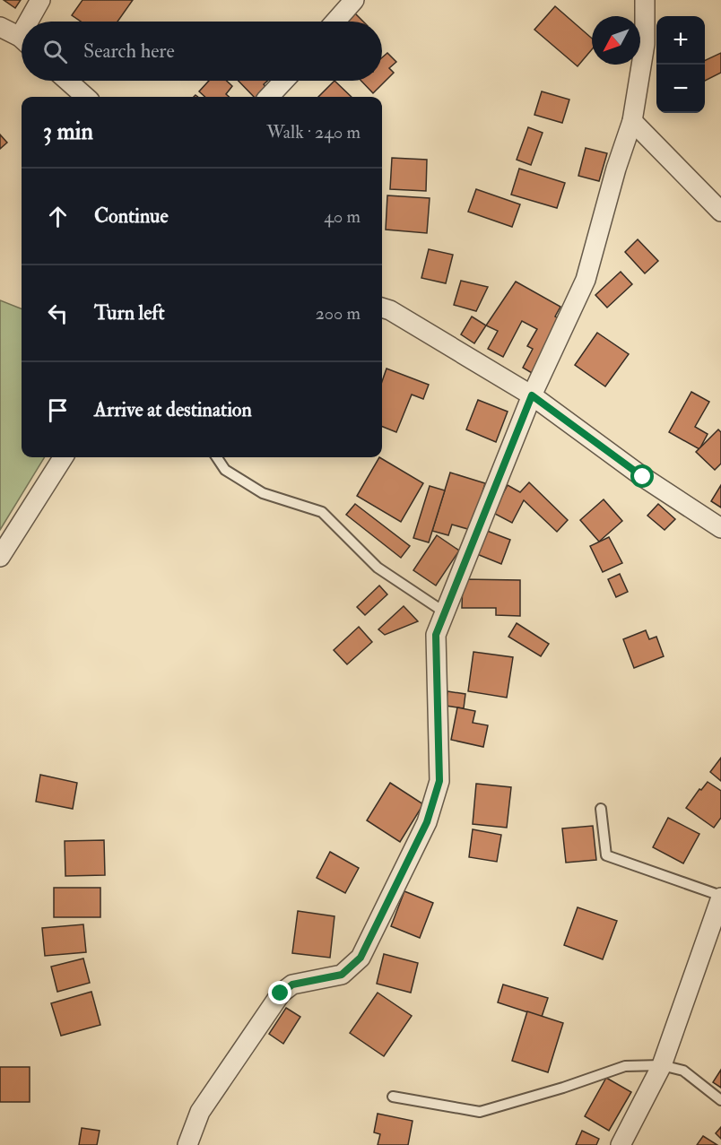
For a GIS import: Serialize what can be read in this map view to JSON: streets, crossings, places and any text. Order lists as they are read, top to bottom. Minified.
{"north":"bottom left","page":{"map_buttons":["+","−"],"search":"Search here","heading":["3 min","Walk · 240 m"],"list":[["Continue","40 m"],["Turn left","200 m"],"Arrive at destination"]}}
